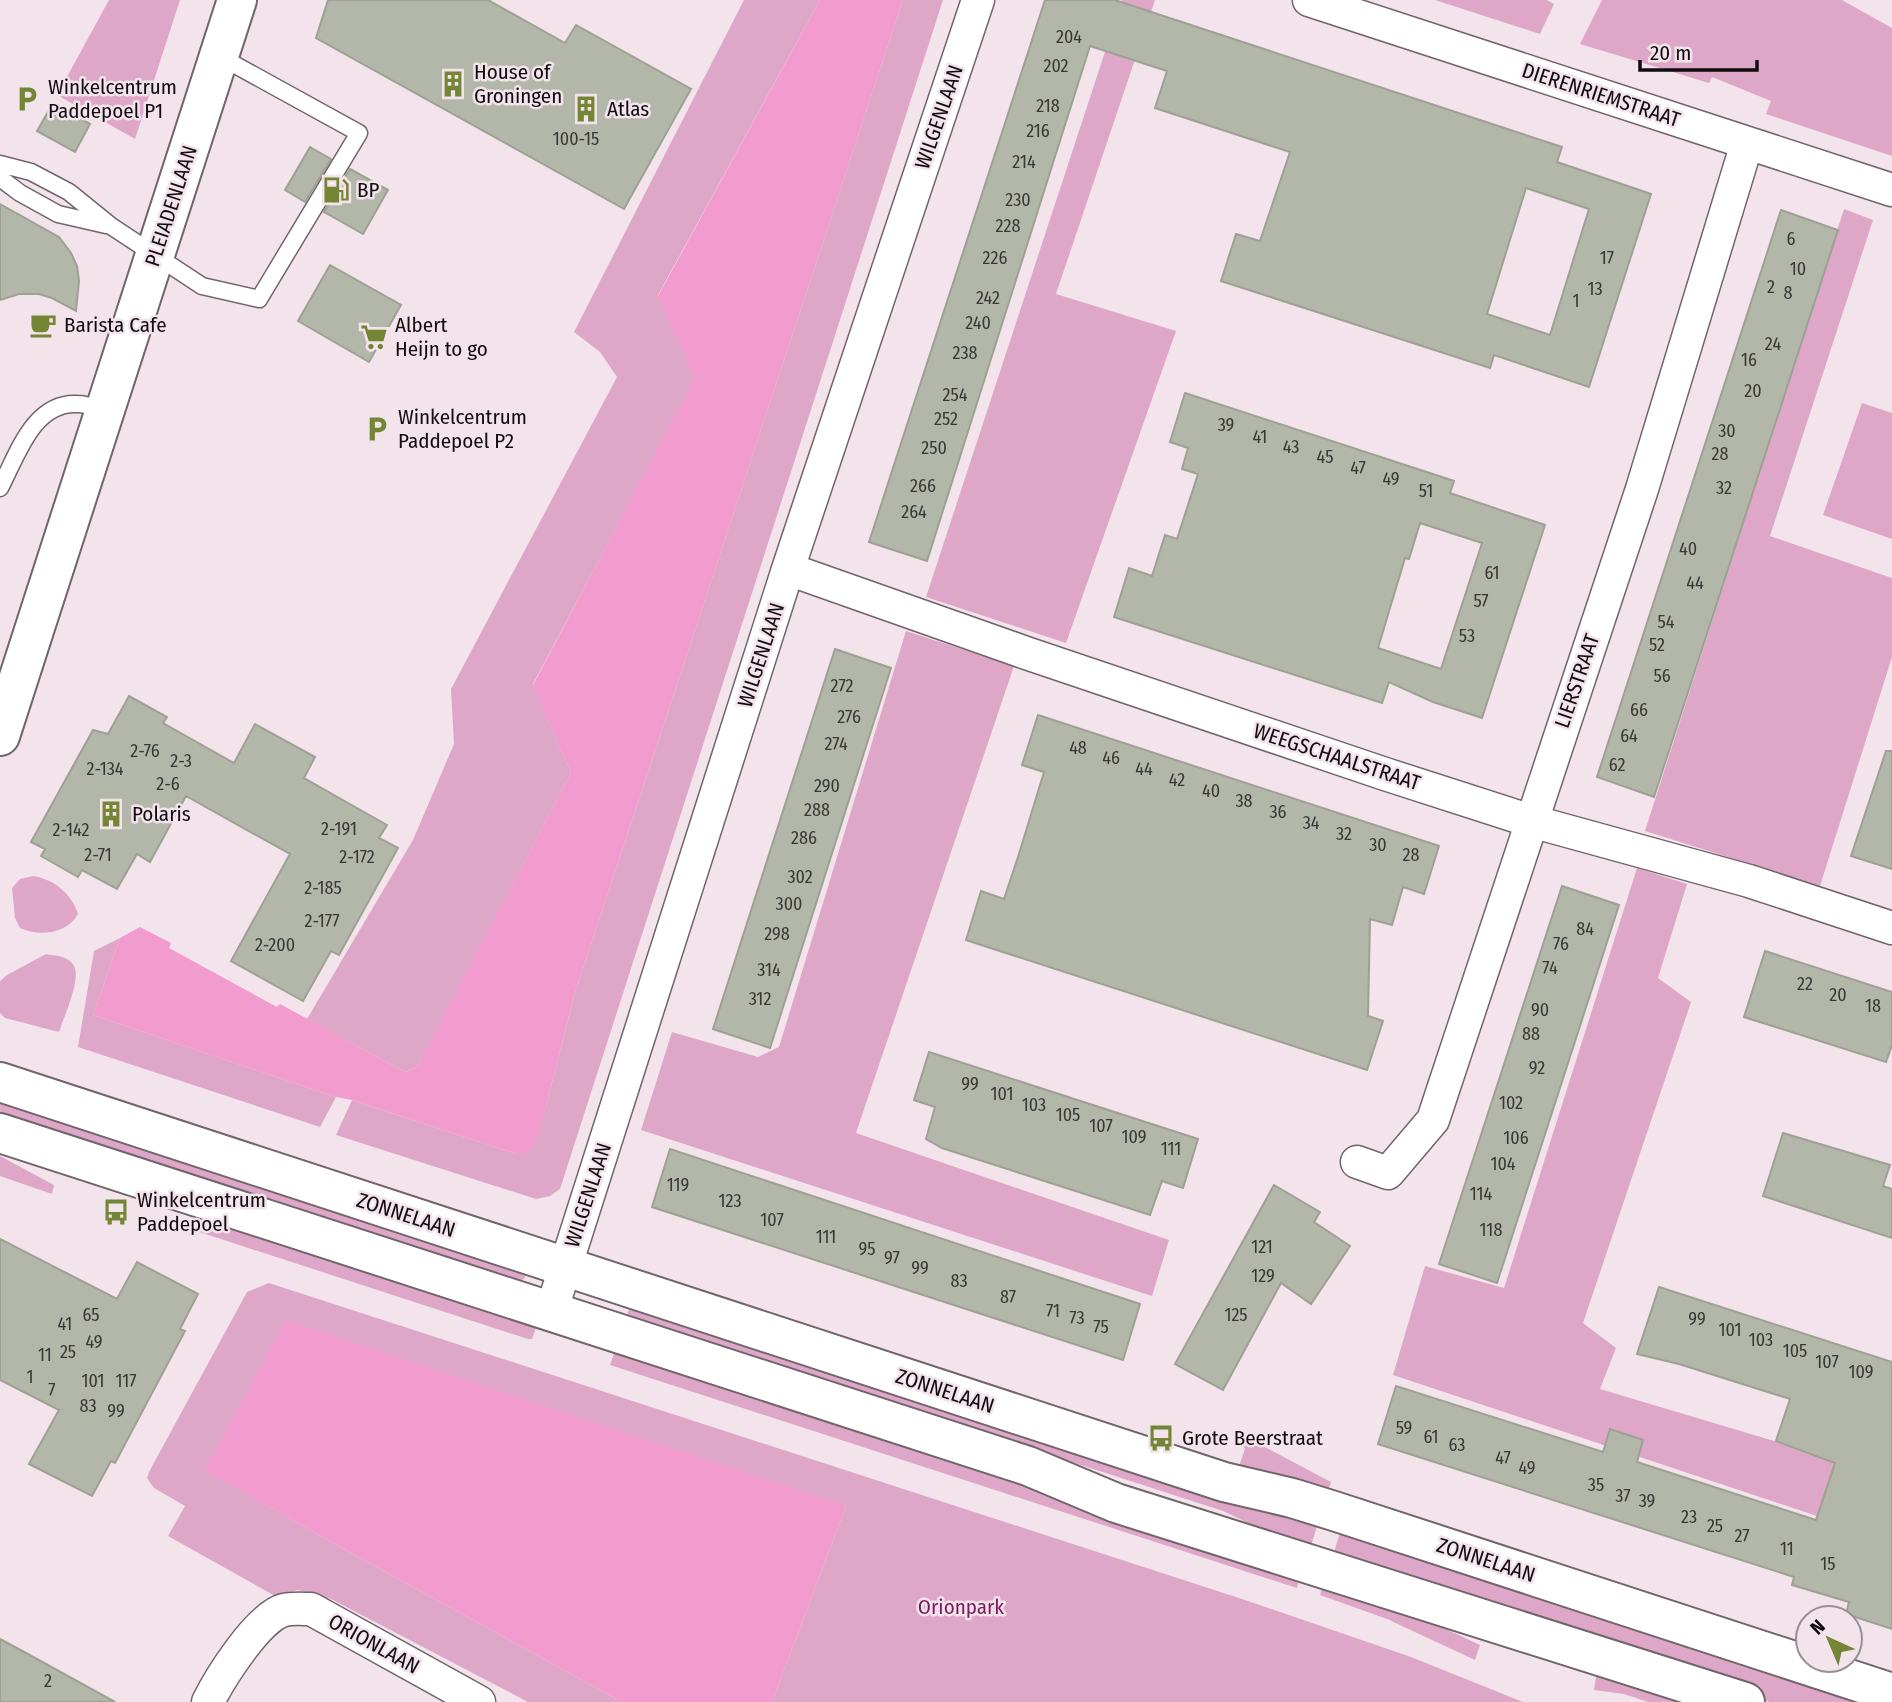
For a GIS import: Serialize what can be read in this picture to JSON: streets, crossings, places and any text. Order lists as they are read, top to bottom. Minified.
{"streets":{"street":["DIERENRIEMSTRAAT","WILGENLAAN","PLEIADENLAAN","LIERSTRAAT","WEEGSCHAALSTRAAT","ZONNELAAN","ORIONLAAN"]},"crossings":[["DIERENRIEMSTRAAT","LIERSTRAAT"],["WILGENLAAN","WEEGSCHAALSTRAAT"],["WILGENLAAN","ZONNELAAN"],["LIERSTRAAT","WEEGSCHAALSTRAAT"]],"parks":["Orionpark"],"places":{"building":["House of Groningen","Atlas","Polaris"],"parking":["Winkelcentrum Paddepoel P1","Winkelcentrum Paddepoel P2"],"fuel station":["BP"],"cafe":["Barista Cafe"],"supermarket":["Albert Heijn to go"],"bus stop":["Winkelcentrum Paddepoel","Grote Beerstraat"]},"house_numbers":["204","202","218","216","100-15","214","230","228","6","226","17","10","2","13","8","242","1","240","24","238","16","20","254","252","39","30","41","43","250","28","45","47","49","266","32","51","264","40","61","44","57","54","53","52","56","272","66","276","64","274","48","2-76","46","2-3","62","2-134","44","42","2-6","290","40","38","288","36","34","2-191","2-142","32","286","30","2-71","28","2-172","302","2-185","300","2-177","84","298","76","2-200","74","314","22","20","312","18","90","88","92","99","101","102","103","105","107","109","106","111","104","119","114","123","107","118","111","121","95","97","99","129","83","87","71","65","125","73","99","41","75","101","103","49","105","25","11","107","109","1","101","117","7","83","99","59","61","63","47","49","35","37","39","23","25","27","11","15","2"],"scale_bar":"20 m","north":"top left"}
